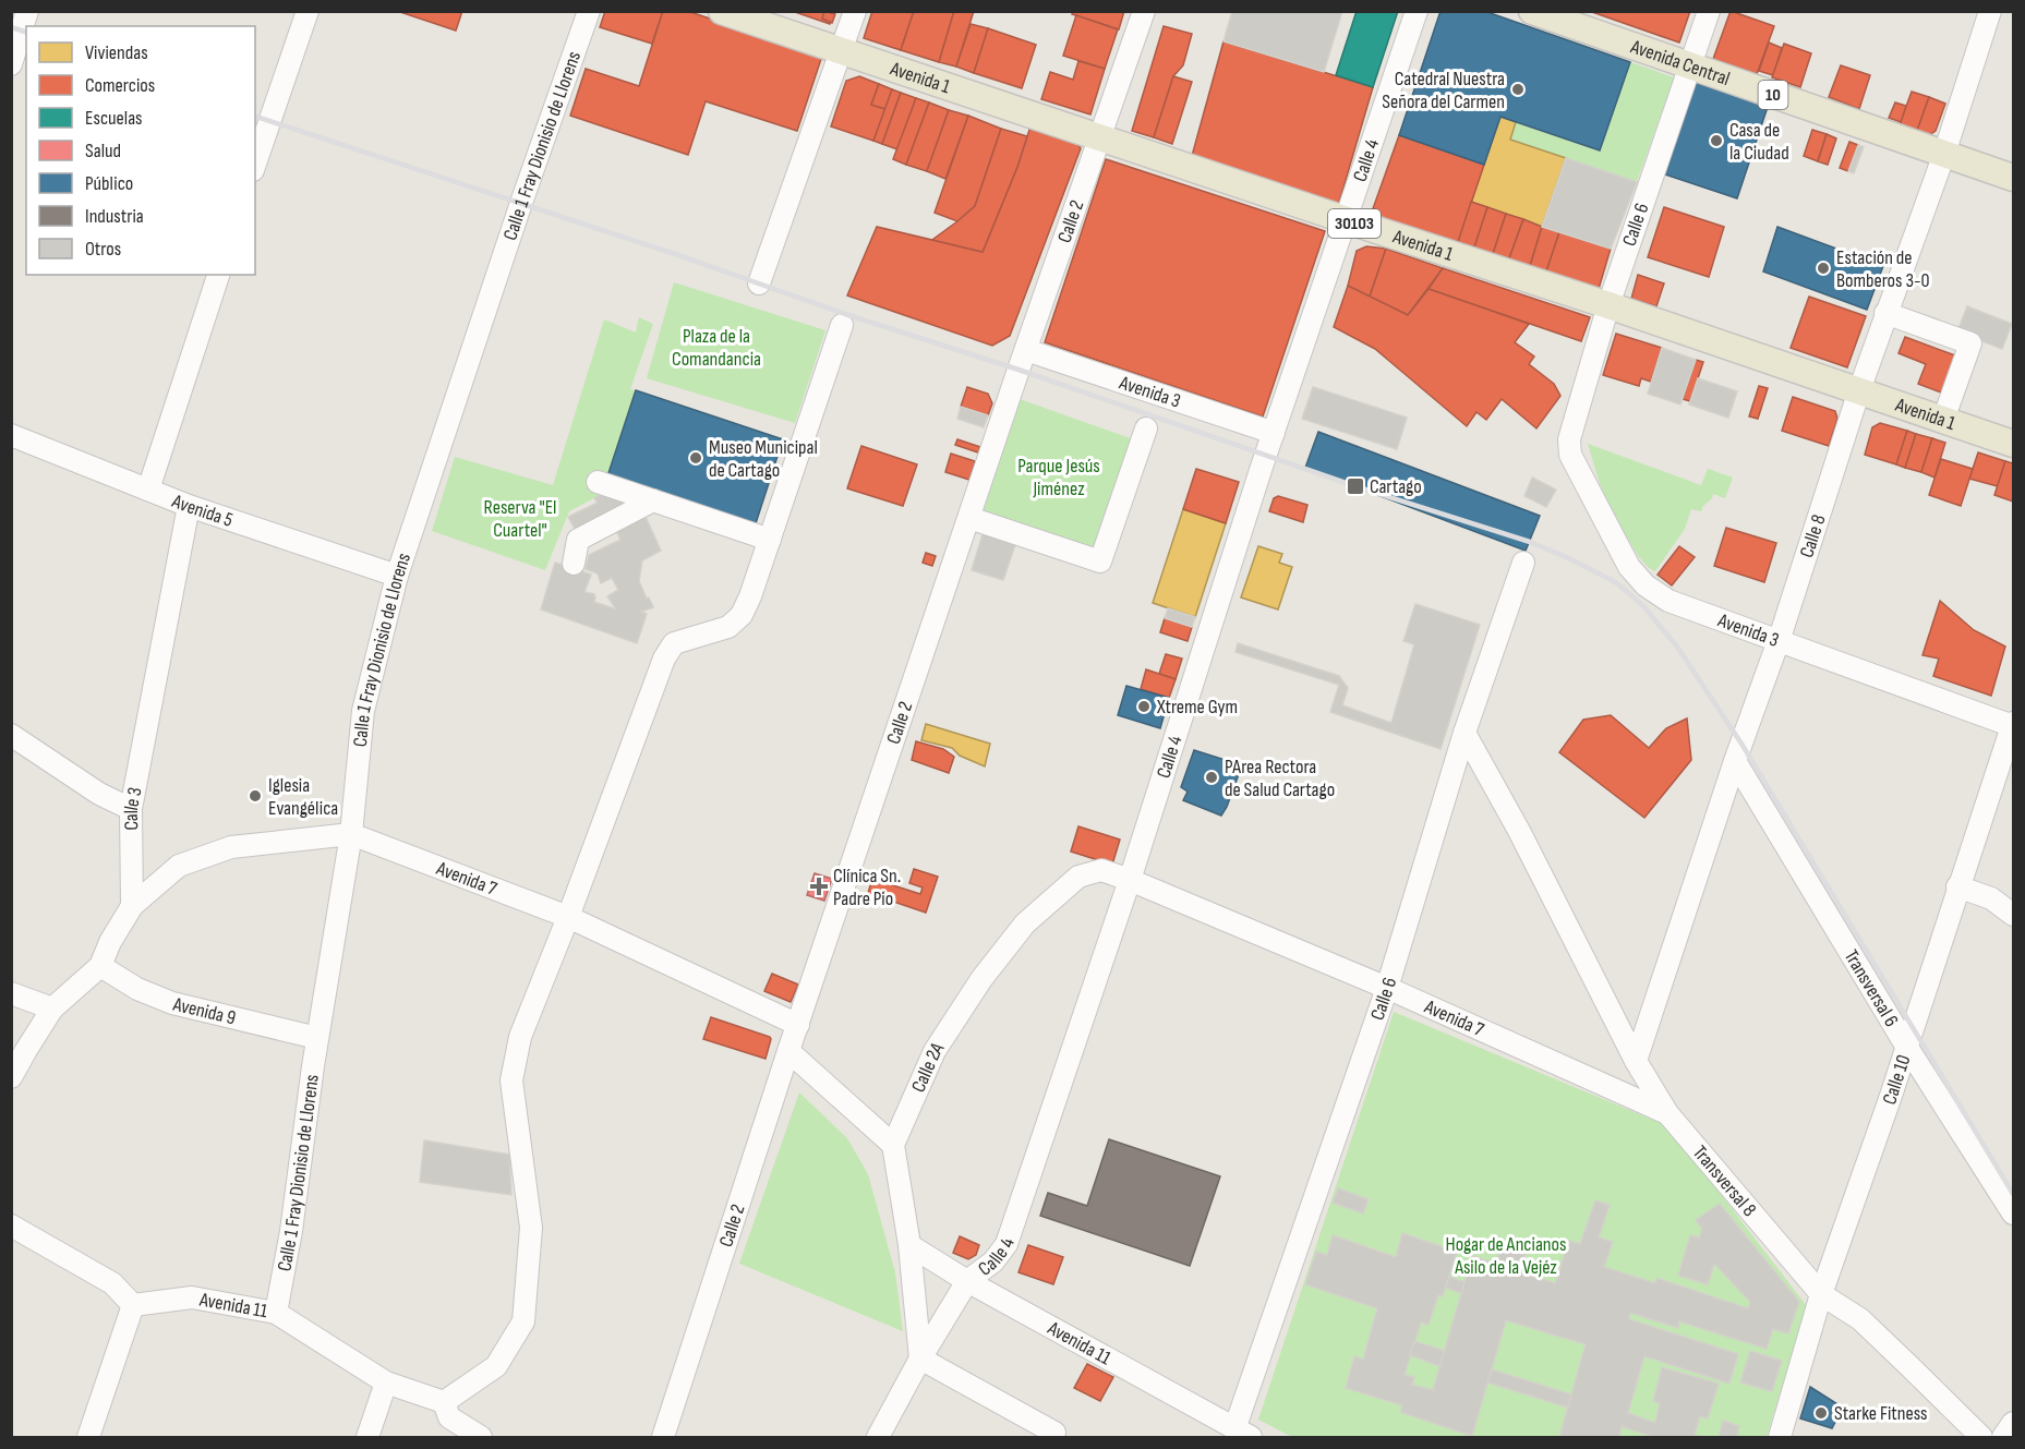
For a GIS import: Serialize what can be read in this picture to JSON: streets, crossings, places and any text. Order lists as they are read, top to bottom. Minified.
{"streets":{"main road":["Avenida Central","Avenida 1","10","30103"],"street":["Calle 1 Fray Dionisio de Llorens","Calle 4","Calle 2","Calle 6","Avenida 3","Avenida 5","Calle 8","Calle 3","Avenida 7","Transversal 6","Avenida 9","Calle 2A","Calle 10","Transversal 8","Avenida 11"]},"crossings":[["Avenida Central","Calle 6"],["Avenida Central","Calle 8"],["Avenida 1","Calle 4"],["Avenida 1","Calle 2"],["Avenida 1","Calle 6"],["Avenida 1","Calle 8"],["Calle 1 Fray Dionisio de Llorens","Avenida 5"],["Calle 1 Fray Dionisio de Llorens","Avenida 7"],["Calle 1 Fray Dionisio de Llorens","Avenida 9"],["Calle 1 Fray Dionisio de Llorens","Avenida 11"],["Calle 4","Avenida 3"],["Calle 4","Avenida 7"],["Calle 4","Calle 2A"],["Calle 4","Avenida 11"],["Calle 2","Avenida 3"],["Calle 2","Avenida 7"],["Calle 6","Avenida 3"],["Calle 6","Avenida 7"],["Calle 6","Avenida 11"],["Avenida 3","Calle 8"],["Avenida 3","Calle 10"],["Avenida 5","Calle 3"],["Calle 8","Transversal 6"],["Calle 8","Transversal 8"],["Calle 3","Avenida 7"],["Avenida 7","Calle 2A"],["Avenida 7","Transversal 8"],["Transversal 6","Calle 10"],["Calle 10","Transversal 8"]],"parks":["Plaza de la Comandancia","Parque Jesús Jiménez","Reserva \"El Cuartel\"","Hogar de Ancianos Asilo de la Vejéz"],"places":{"other":["Catedral Nuestra Señora del Carmen","Casa de la Ciudad","Estación de Bomberos 3-0","Museo Municipal de Cartago","Xtreme Gym","PArea Rectora de Salud Cartago","Iglesia Evangélica","Starke Fitness"],"transit":["Cartago"],"health":["Clínica Sn. Padre Pio"]},"legend":["Viviendas","Comercios","Escuelas","Salud","Público","Industria","Otros"]}
